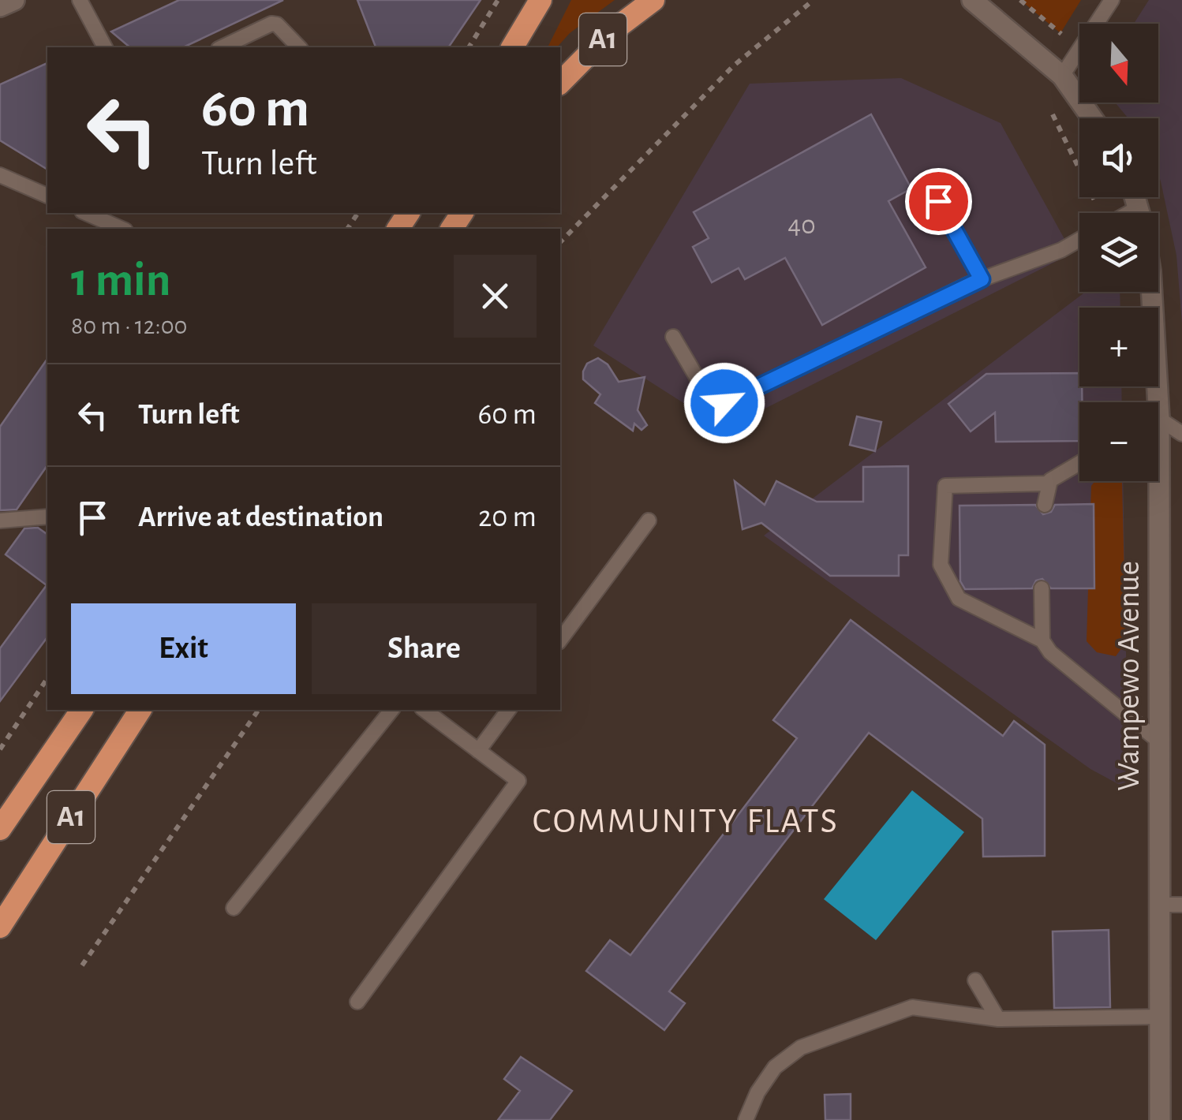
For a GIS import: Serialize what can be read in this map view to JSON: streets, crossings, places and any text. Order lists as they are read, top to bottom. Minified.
{"streets":{"highway":["A1"],"street":["Wampewo Avenue"]},"districts":["COMMUNITY FLATS"],"house_numbers":["40"],"north":"bottom","page":{"map_buttons":["+","−"],"turn":["60 m","Turn left"],"heading":["1 min","80 m · 12:00"],"list":[{"name":"Turn left","value":"60 m"},{"name":"Arrive at destination","value":"20 m"}],"buttons":["Exit","Share"]}}
